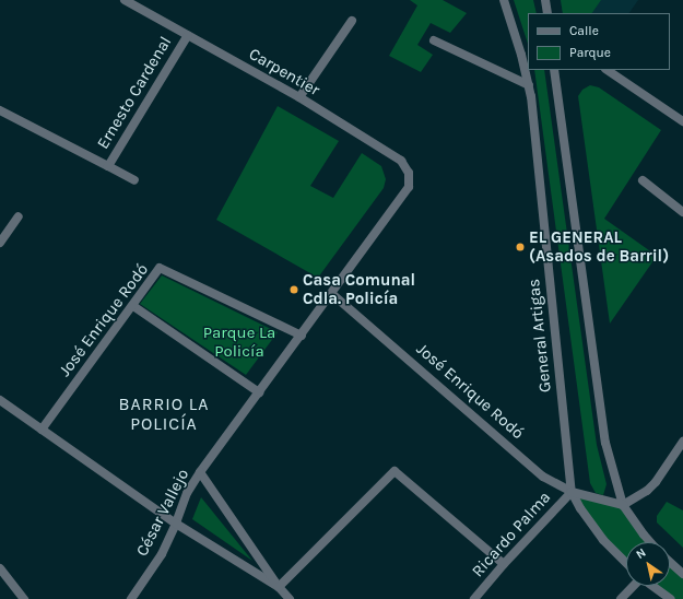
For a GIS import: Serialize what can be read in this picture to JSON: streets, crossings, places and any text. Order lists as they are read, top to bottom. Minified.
{"streets":{"street":["Carpentier","Ernesto Cardenal","José Enrique Rodó","General Artigas","César Vallejo","Ricardo Palma"]},"crossings":[["Carpentier","Ernesto Cardenal"],["Carpentier","César Vallejo"],["José Enrique Rodó","General Artigas"],["José Enrique Rodó","César Vallejo"],["José Enrique Rodó","Ricardo Palma"],["General Artigas","Ricardo Palma"]],"districts":["BARRIO LA POLICÍA"],"parks":["Parque La Policía"],"places":["EL GENERAL (Asados de Barril)","Casa Comunal Cdla. Policía"],"legend":["Calle","Parque"],"north":"top left"}
